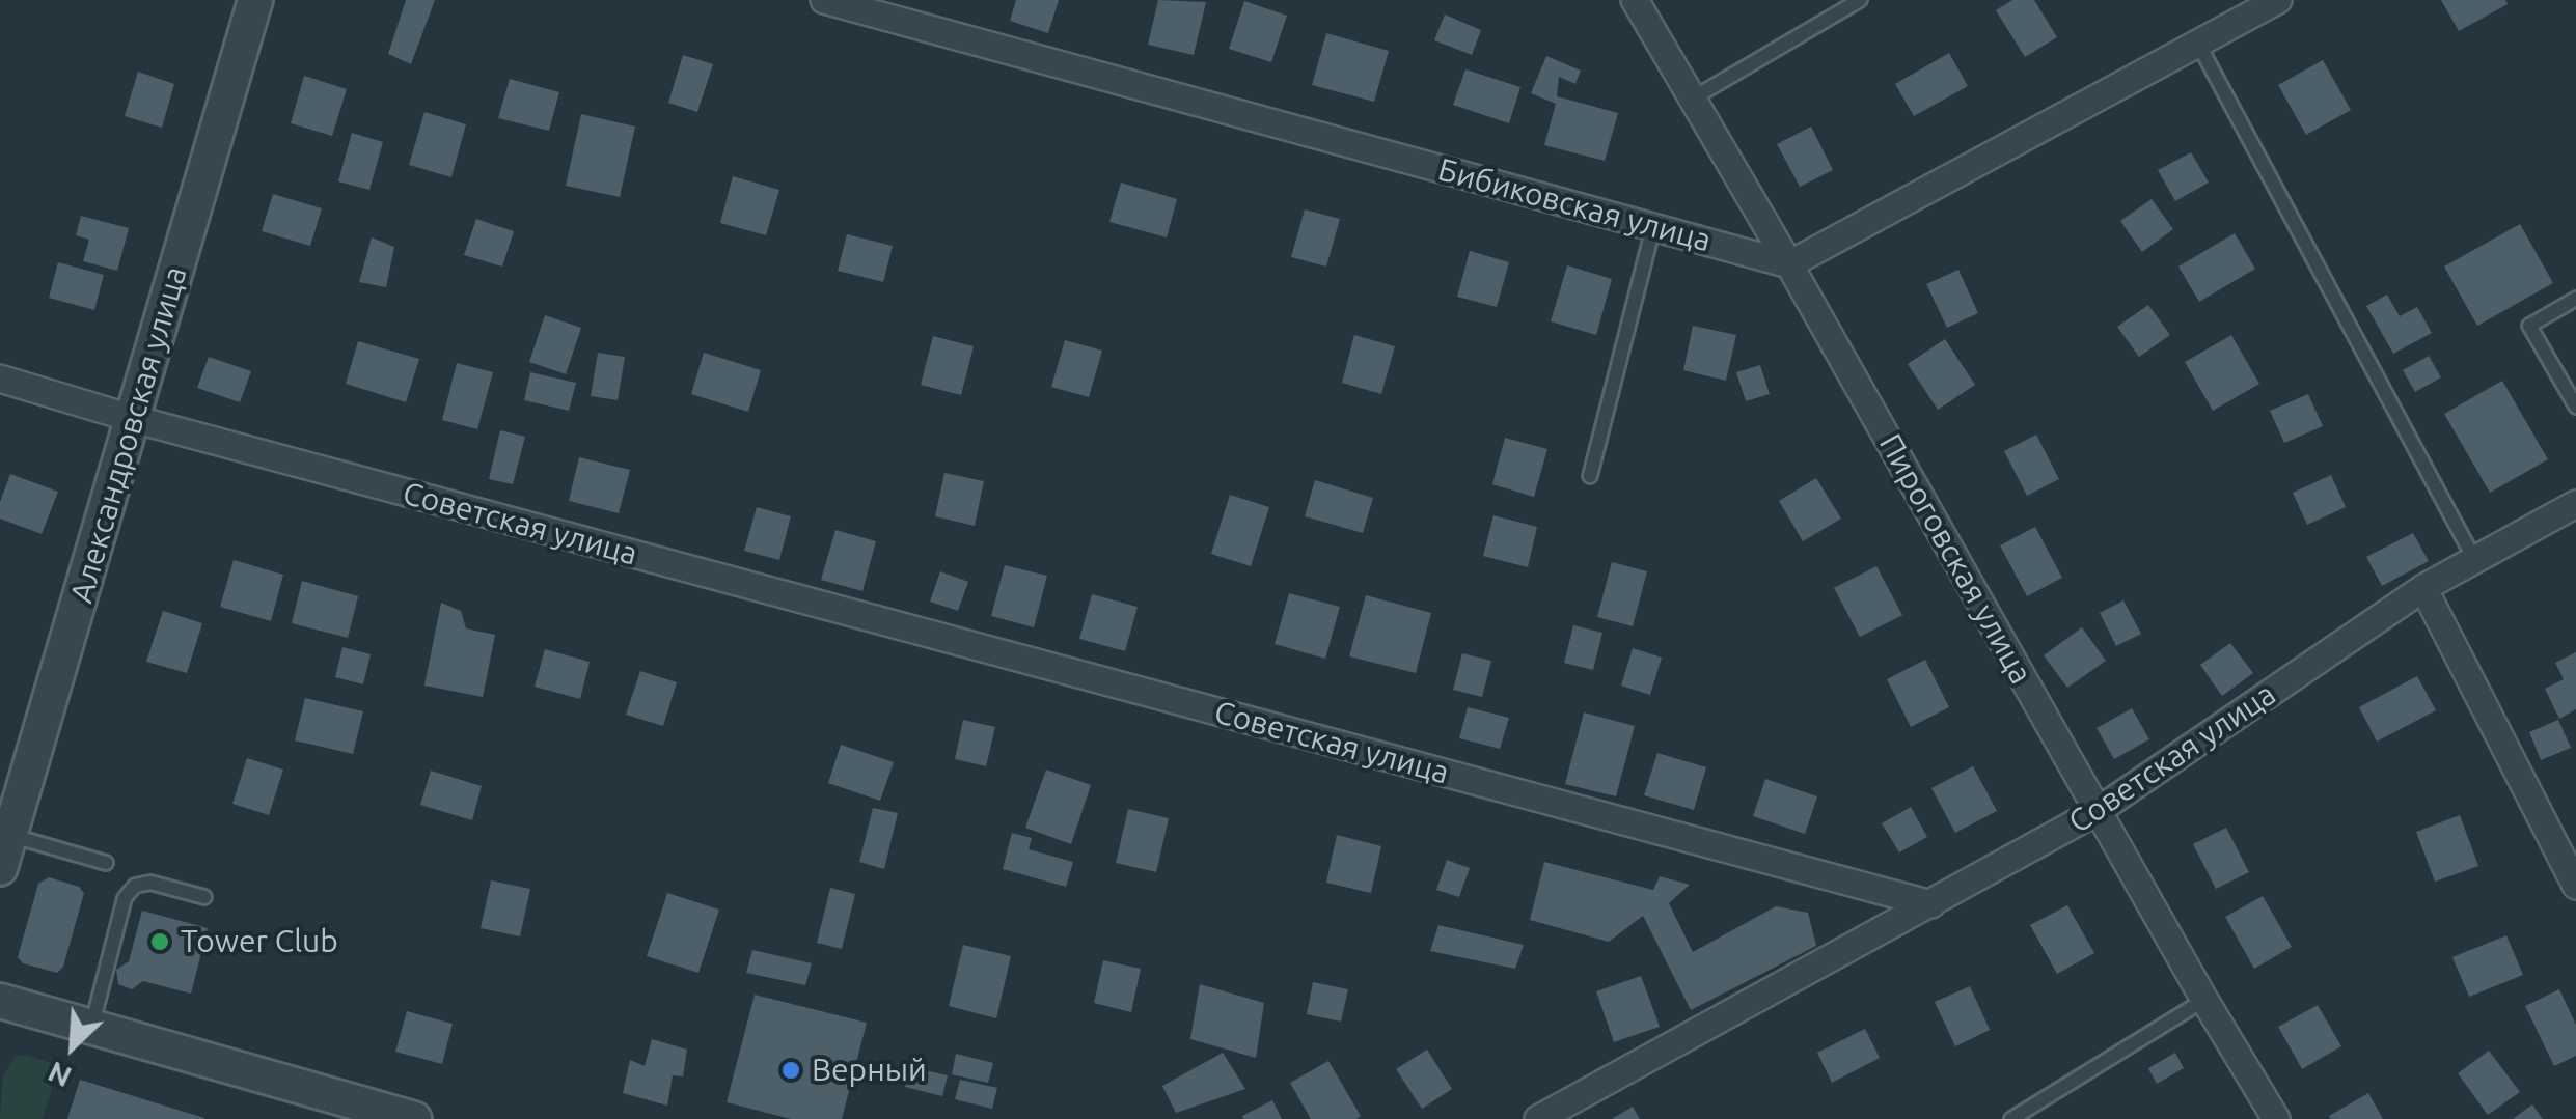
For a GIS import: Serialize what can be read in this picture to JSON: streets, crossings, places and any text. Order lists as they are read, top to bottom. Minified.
{"streets":{"street":["Бибиковская улица","Александровская улица","Советская улица","Пироговская улица"]},"crossings":[["Бибиковская улица","Пироговская улица"],["Александровская улица","Советская улица"],["Советская улица","Пироговская улица"]],"places":["Tower Club","Верный"],"north":"bottom left"}
